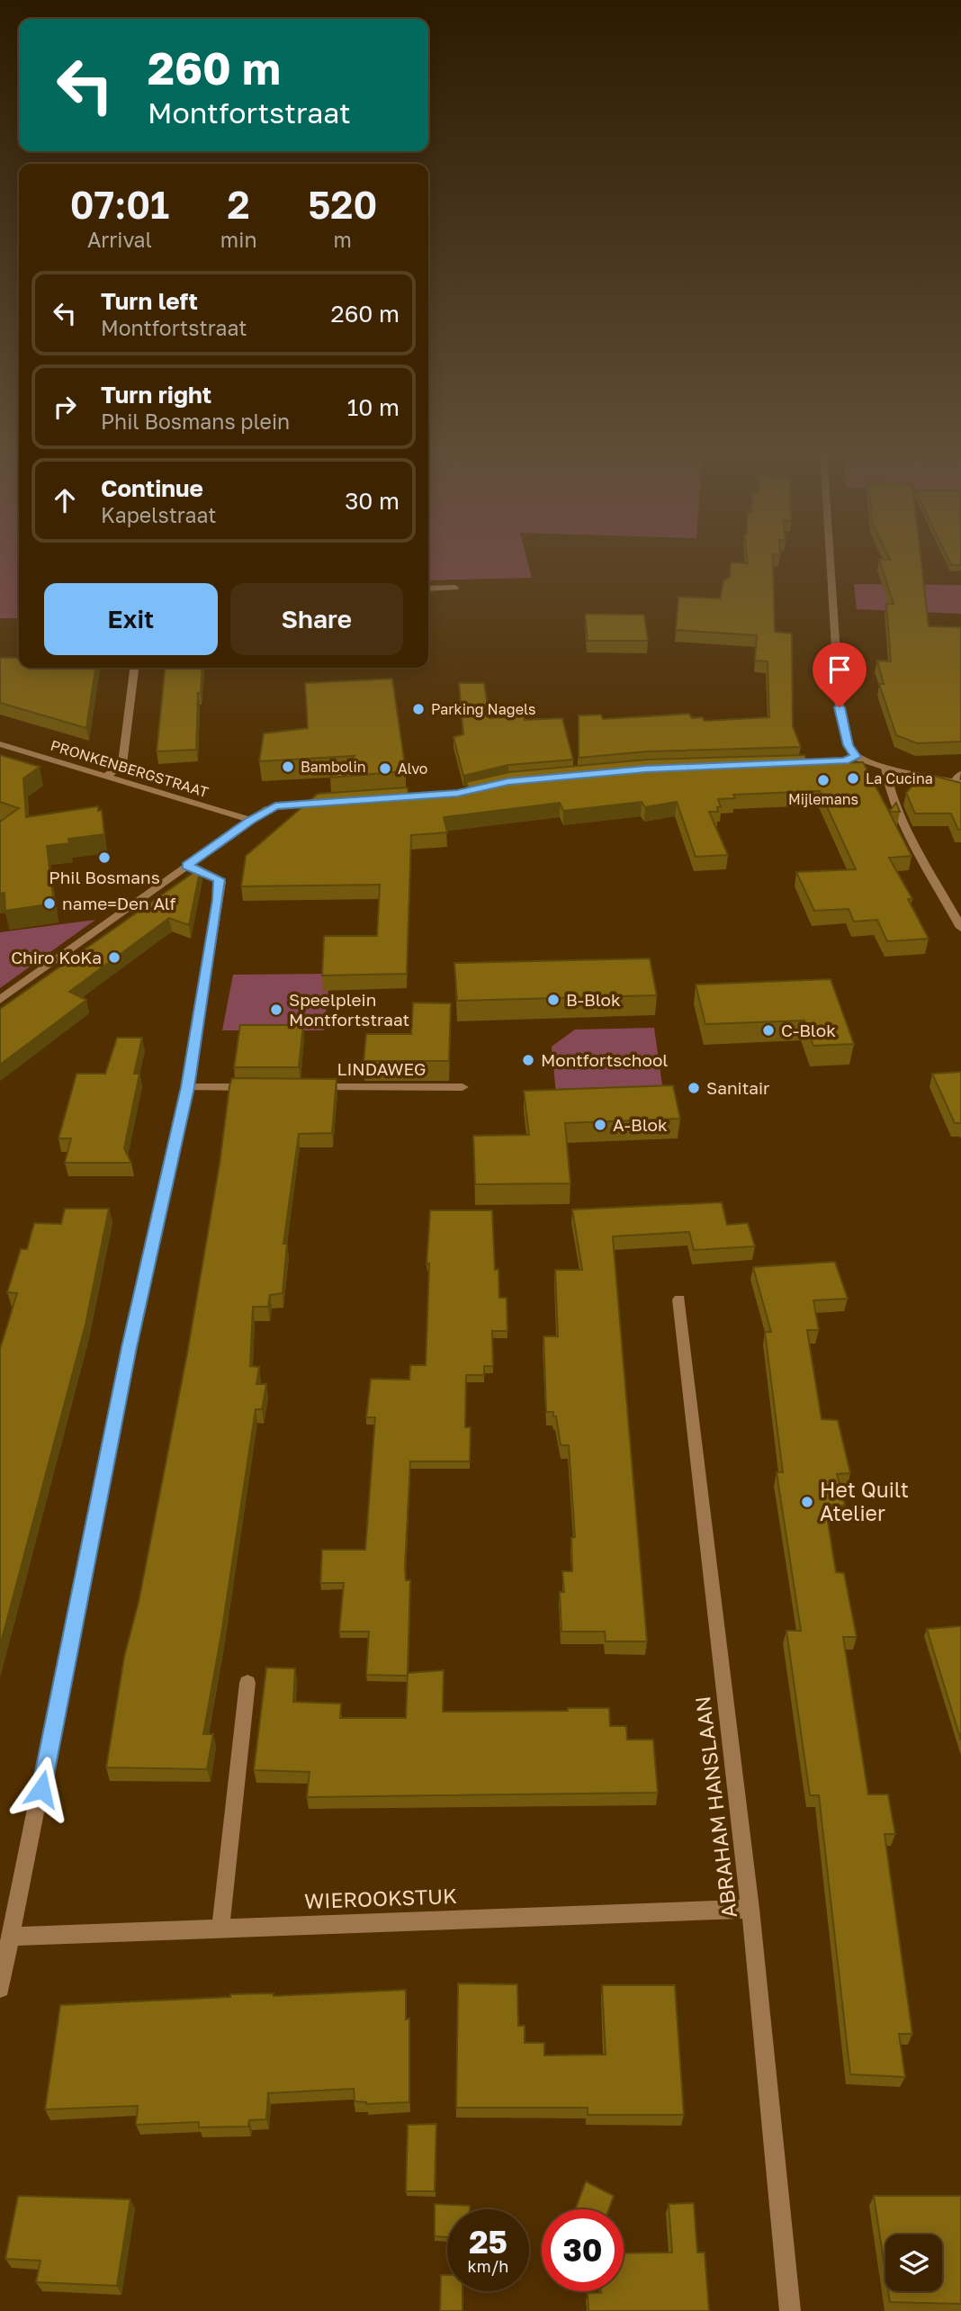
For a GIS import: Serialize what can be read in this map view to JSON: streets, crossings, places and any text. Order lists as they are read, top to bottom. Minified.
{"streets":{"street":["PRONKENBERGSTRAAT","LINDAWEG","ABRAHAM HANSLAAN","WIEROOKSTUK"]},"crossings":[["ABRAHAM HANSLAAN","WIEROOKSTUK"]],"places":["Parking Nagels","Bambolin","Alvo","La Cucina","Mijlemans","Phil Bosmans","name=Den Alf","Chiro KoKa","B-Blok","Speelplein Montfortstraat","C-Blok","Montfortschool","Sanitair","A-Blok","Het Quilt Atelier"],"page":{"turn":["260 m","Montfortstraat"],"eta":["07:01","Arrival","2","min","520","m"],"list":[{"name":"Turn left","note":"Montfortstraat","value":"260 m"},{"name":"Turn right","note":"Phil Bosmans plein","value":"10 m"},{"name":"Continue","note":"Kapelstraat","value":"30 m"}],"buttons":["Exit","Share"],"speed":"25 km/h","limit":"30"}}
